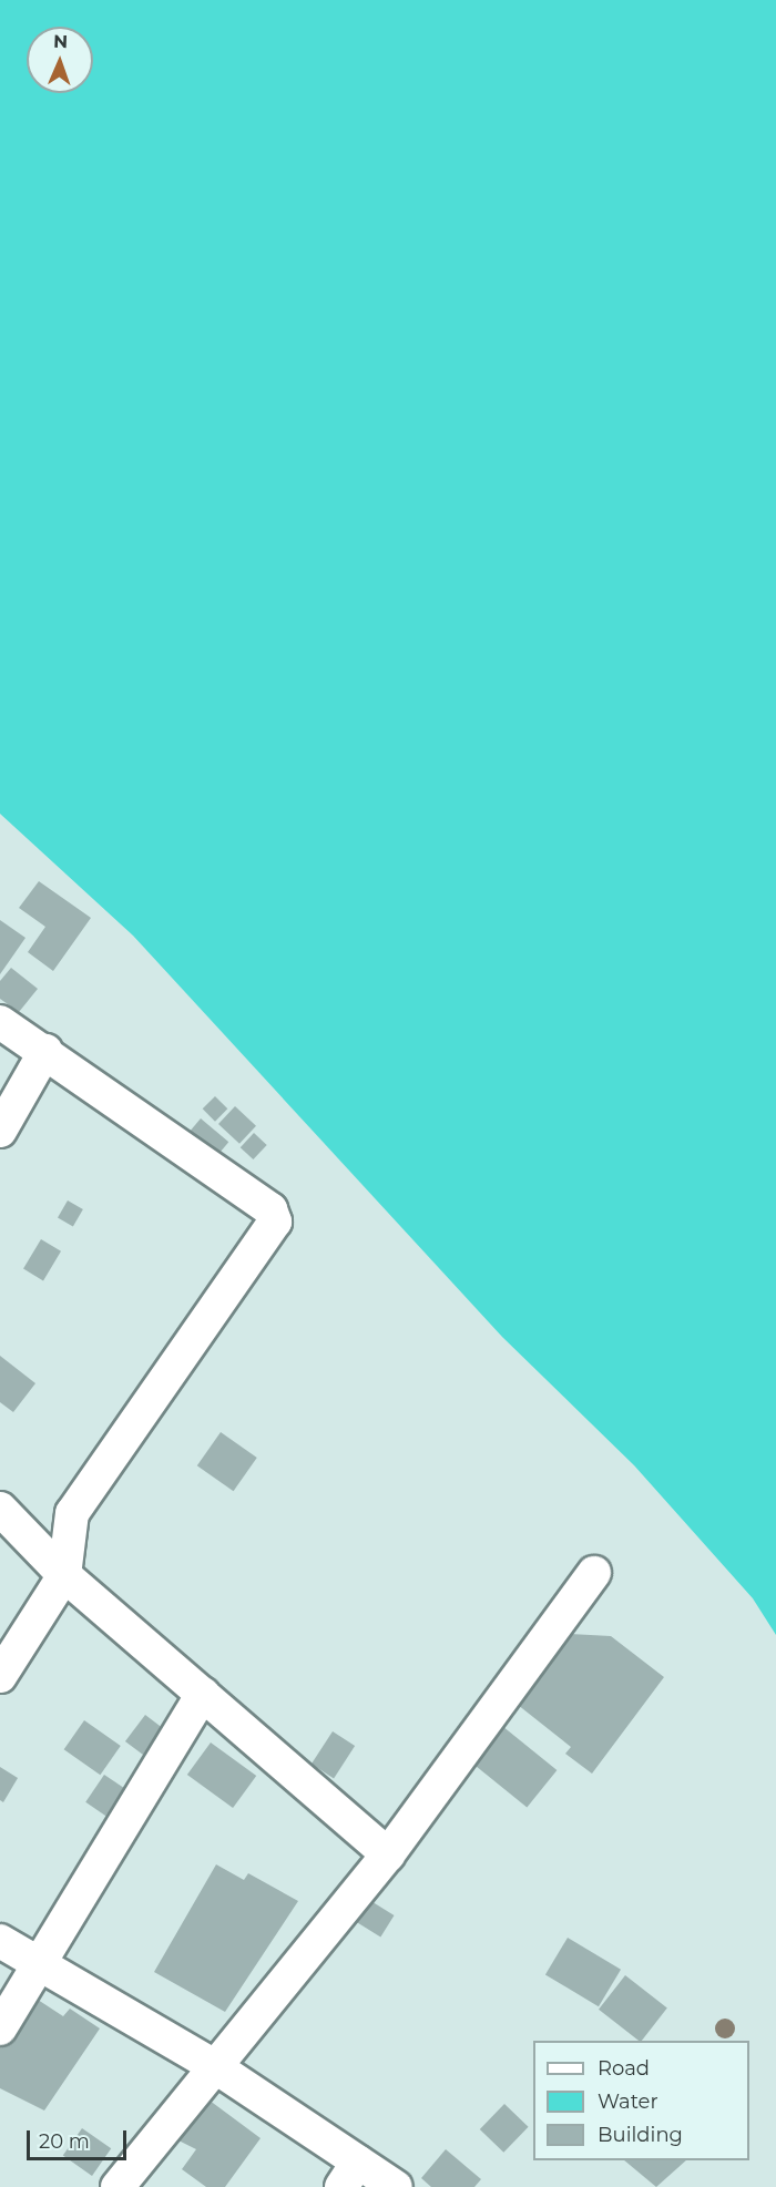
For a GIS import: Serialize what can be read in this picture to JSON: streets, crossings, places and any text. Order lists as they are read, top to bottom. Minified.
{"legend":["Road","Water","Building"],"scale_bar":"20 m","north":"top"}
